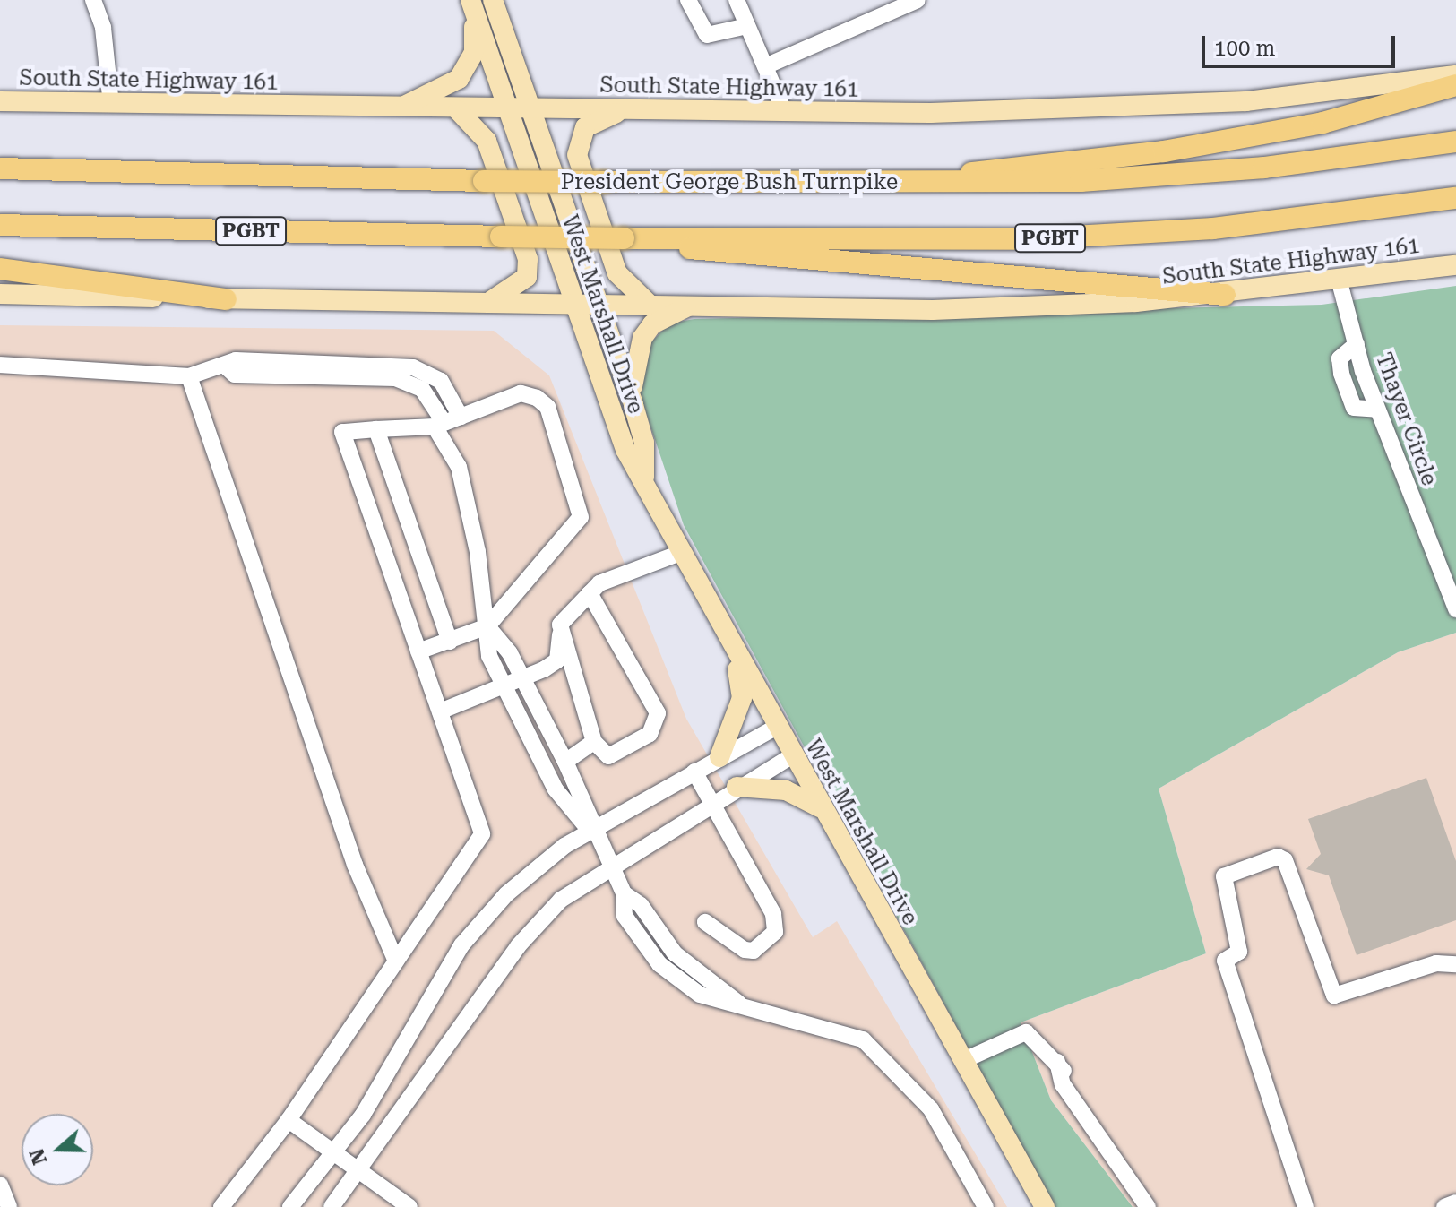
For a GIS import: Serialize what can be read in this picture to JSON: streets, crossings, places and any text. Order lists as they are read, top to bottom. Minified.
{"streets":{"highway":["President George Bush Turnpike","PGBT"],"main road":["South State Highway 161","West Marshall Drive"],"street":["Thayer Circle"]},"crossings":[["South State Highway 161","West Marshall Drive"],["South State Highway 161","Thayer Circle"]],"scale_bar":"100 m","north":"left"}
